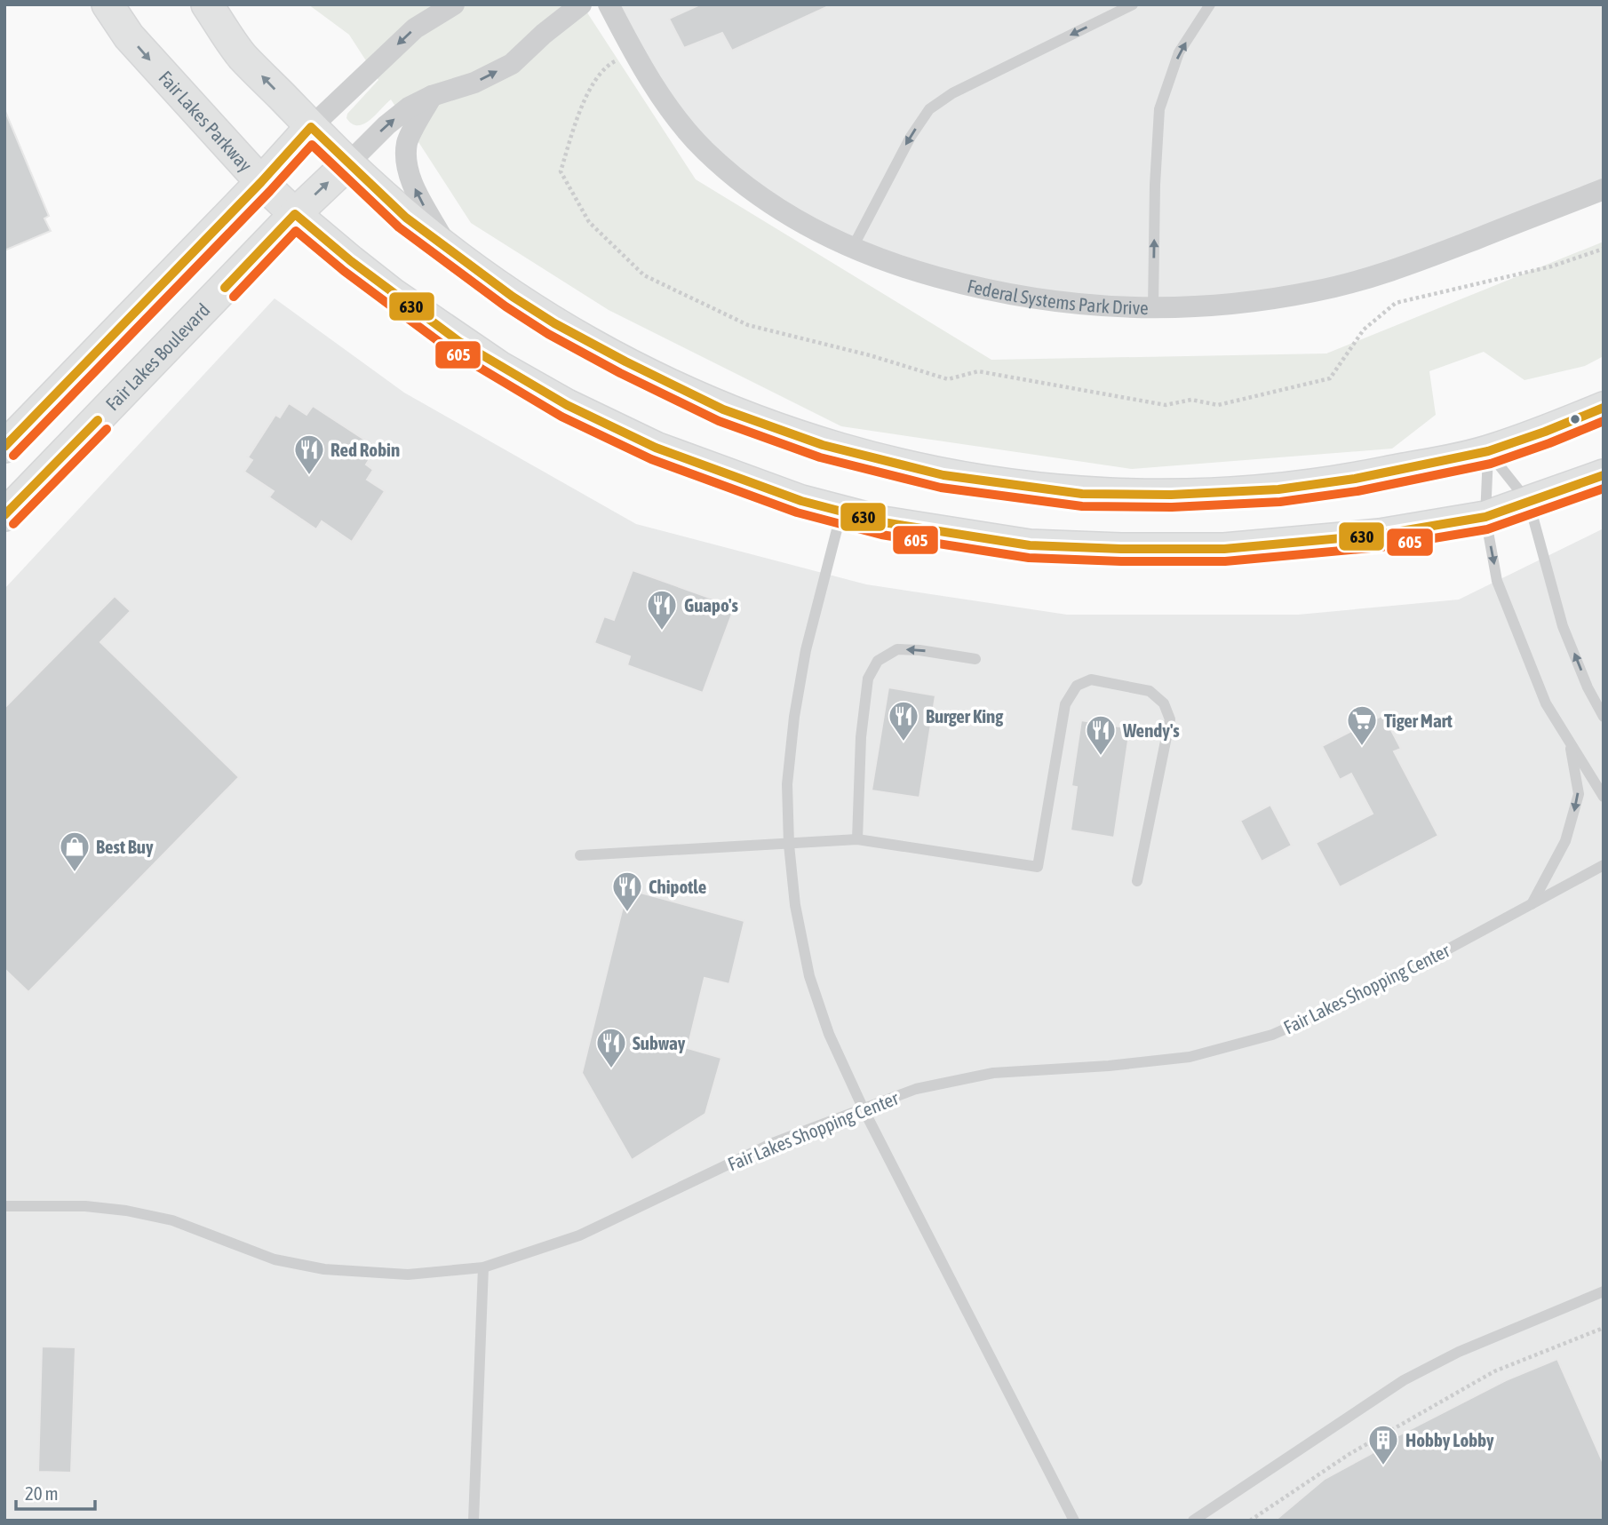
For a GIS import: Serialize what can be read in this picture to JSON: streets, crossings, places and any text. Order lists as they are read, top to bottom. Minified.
{"streets":{"main road":["Fair Lakes Parkway","Fair Lakes Boulevard"],"street":["Federal Systems Park Drive"],"lane":["Fair Lakes Shopping Center"]},"crossings":[["Fair Lakes Parkway","Fair Lakes Boulevard"]],"places":{"restaurant":["Red Robin","Guapo's","Burger King","Wendy's","Chipotle","Subway"],"supermarket":["Tiger Mart"],"shop":["Best Buy"],"building":["Hobby Lobby"]},"lines":["transit line 630","transit line 605"],"scale_bar":"20 m"}
